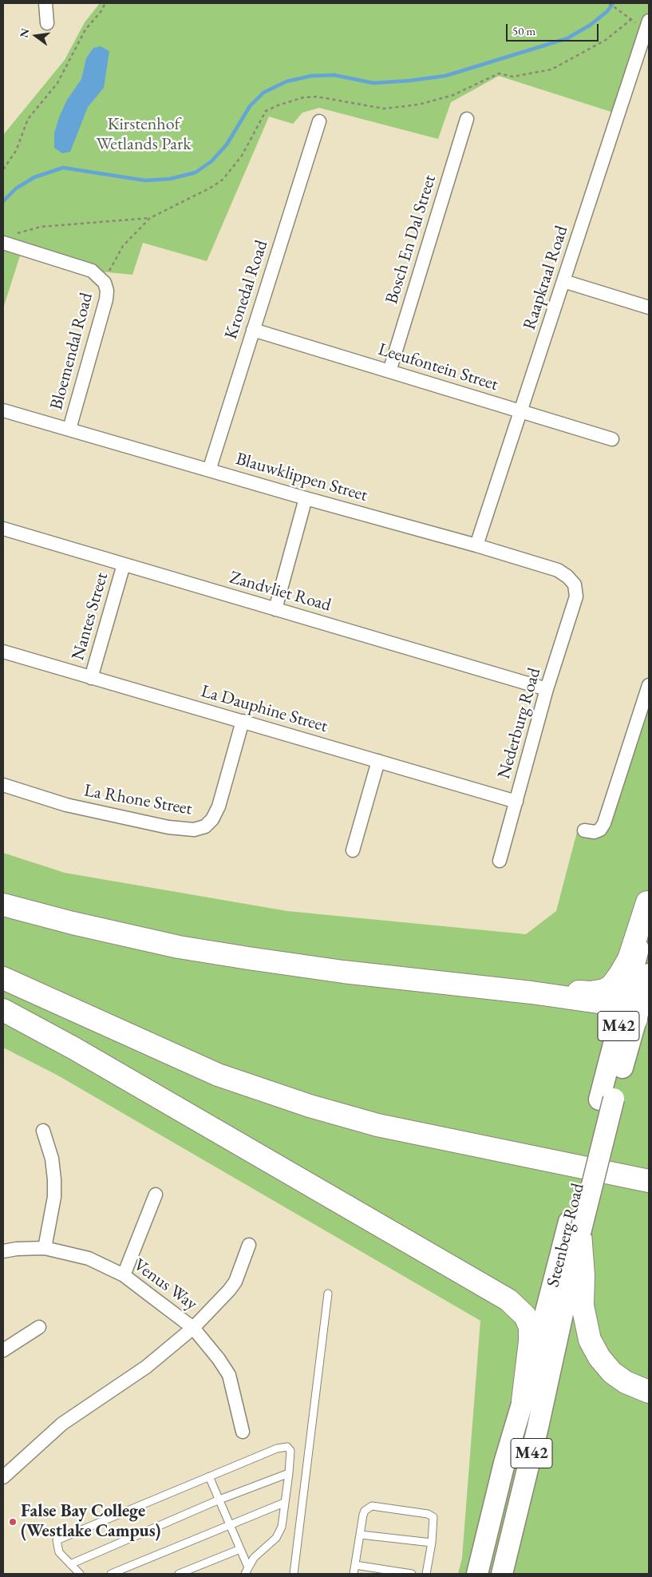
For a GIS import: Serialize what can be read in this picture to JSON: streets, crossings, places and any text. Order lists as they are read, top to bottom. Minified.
{"streets":{"main road":["M42","Steenberg Road"],"street":["Bosch En Dal Street","Raapkraal Road","Kronedal Road","Bloemendal Road","Leeufontein Street","Blauwklippen Street","Zandvliet Road","Nantes Street","La Dauphine Street","Nederburg Road","La Rhone Street","Venus Way"]},"crossings":[["Bosch En Dal Street","Leeufontein Street"],["Raapkraal Road","Leeufontein Street"],["Raapkraal Road","Blauwklippen Street"],["Kronedal Road","Leeufontein Street"],["Kronedal Road","Blauwklippen Street"],["Bloemendal Road","Blauwklippen Street"],["Blauwklippen Street","Nederburg Road"],["Zandvliet Road","Nantes Street"],["Zandvliet Road","Nederburg Road"],["Nantes Street","La Dauphine Street"],["La Dauphine Street","Nederburg Road"],["La Dauphine Street","La Rhone Street"]],"parks":["Kirstenhof Wetlands Park"],"places":["False Bay College (Westlake Campus)"],"scale_bar":"50 m","north":"left"}
